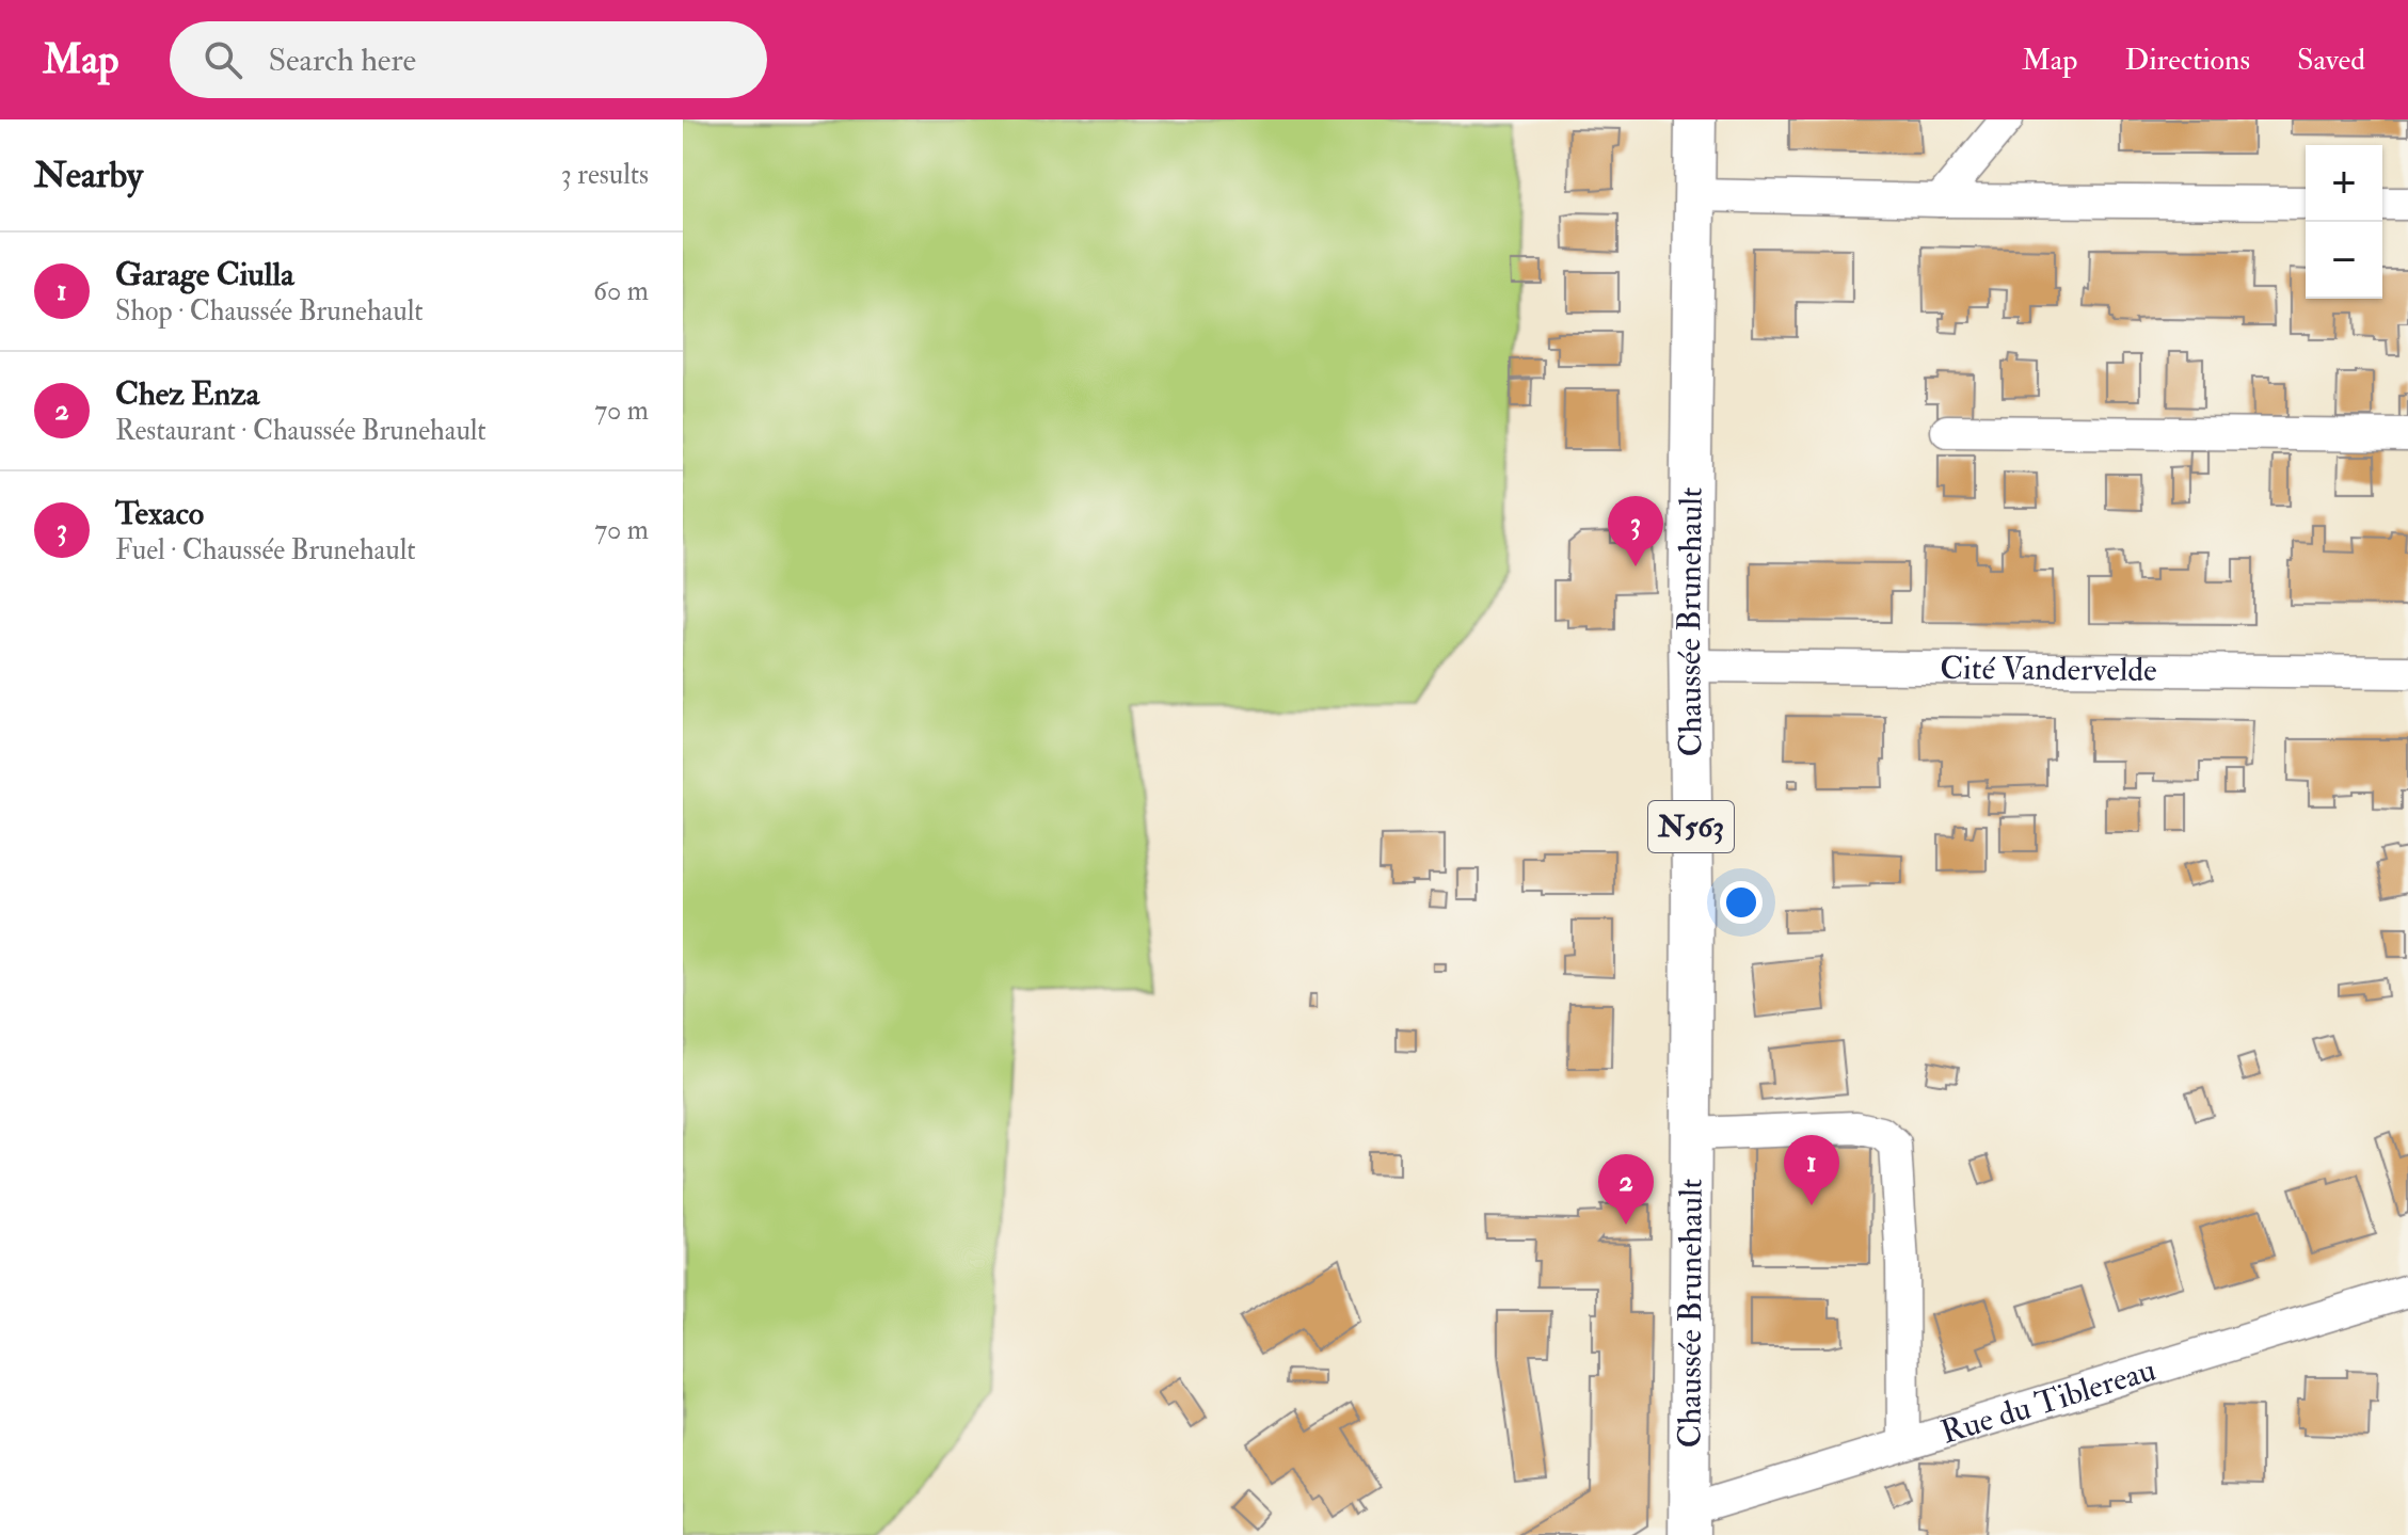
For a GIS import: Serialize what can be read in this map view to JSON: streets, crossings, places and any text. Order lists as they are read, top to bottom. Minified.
{"streets":{"main road":["Chaussée Brunehault","N563"],"street":["Cité Vandervelde","Rue du Tiblereau"]},"crossings":[["Chaussée Brunehault","Cité Vandervelde"],["Chaussée Brunehault","Rue du Tiblereau"]],"page":{"header":"Map","search":"Search here","nav":["Map","Directions","Saved"],"heading":["Nearby","3 results"],"map_buttons":["+","−"],"list":[{"mark":"1","name":"Garage Ciulla","note":"Shop · Chaussée Brunehault","value":"60 m"},{"mark":"2","name":"Chez Enza","note":"Restaurant · Chaussée Brunehault","value":"70 m"},{"mark":"3","name":"Texaco","note":"Fuel · Chaussée Brunehault","value":"70 m"}],"pins":["3","1","2"]}}
